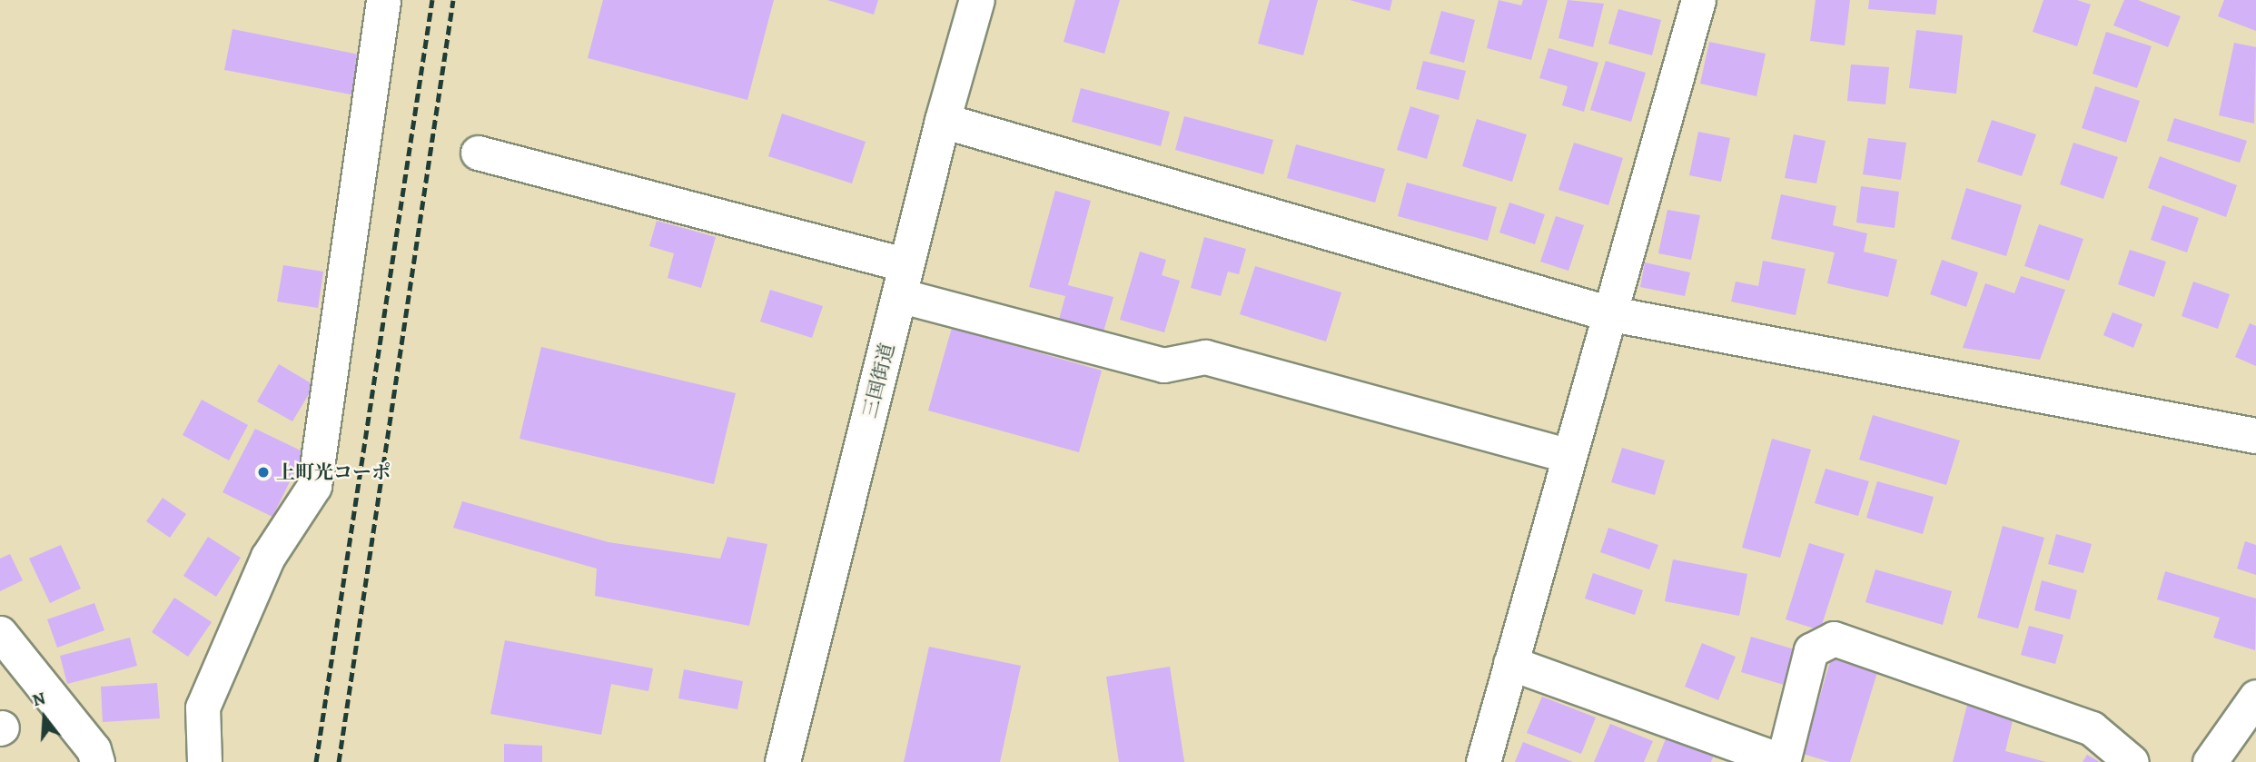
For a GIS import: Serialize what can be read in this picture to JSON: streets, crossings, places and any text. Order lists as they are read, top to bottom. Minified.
{"streets":{"main road":["三国街道"]},"places":["上町光コーポ"],"north":"top"}
